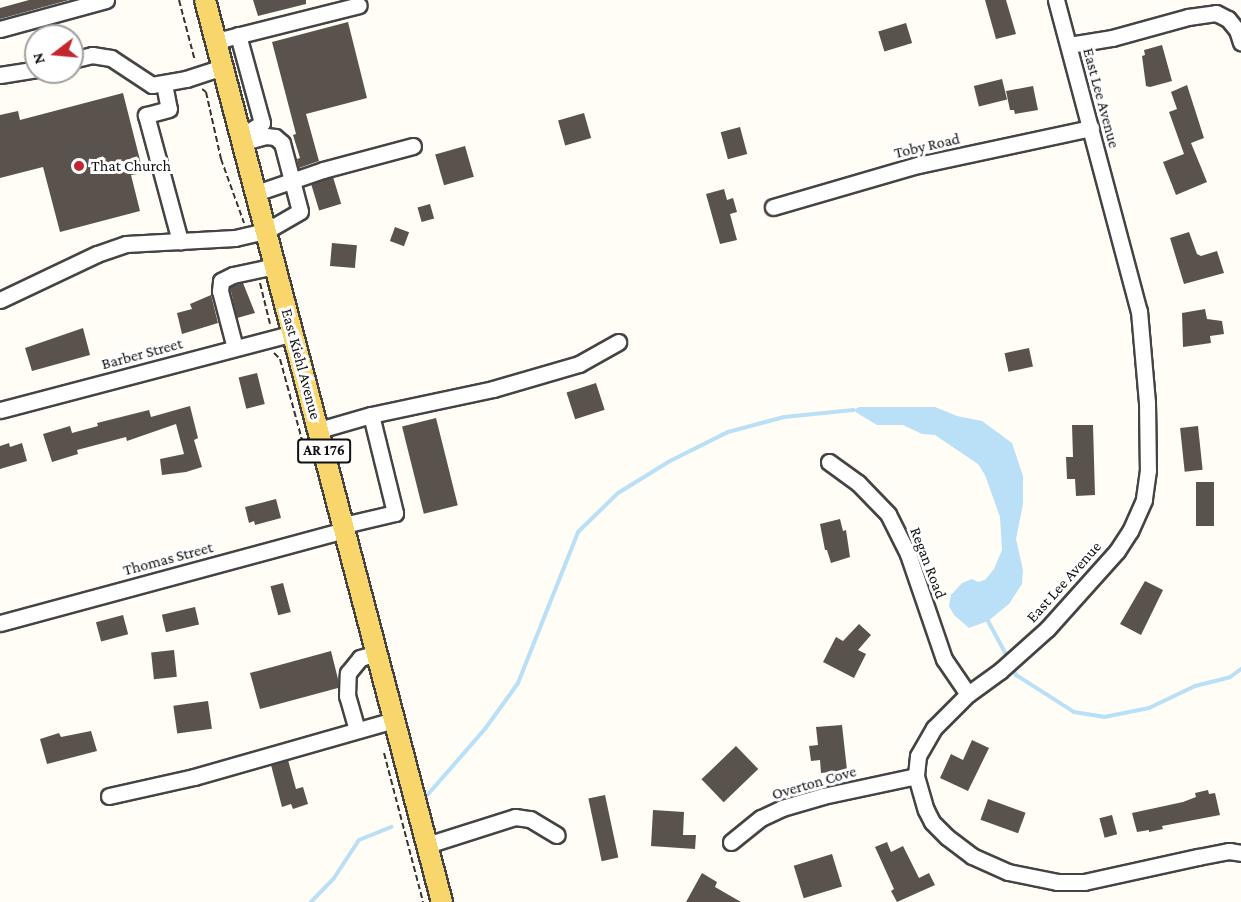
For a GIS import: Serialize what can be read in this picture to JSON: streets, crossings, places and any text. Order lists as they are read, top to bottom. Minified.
{"streets":{"main road":["East Kiehl Avenue","AR 176"],"street":["East Lee Avenue","Toby Road","Barber Street","Thomas Street","Regan Road","Overton Cove"]},"crossings":[["East Lee Avenue","Toby Road"],["East Lee Avenue","Regan Road"],["East Lee Avenue","Overton Cove"],["Barber Street","East Kiehl Avenue"],["East Kiehl Avenue","Thomas Street"]],"places":["That Church"],"north":"left"}
